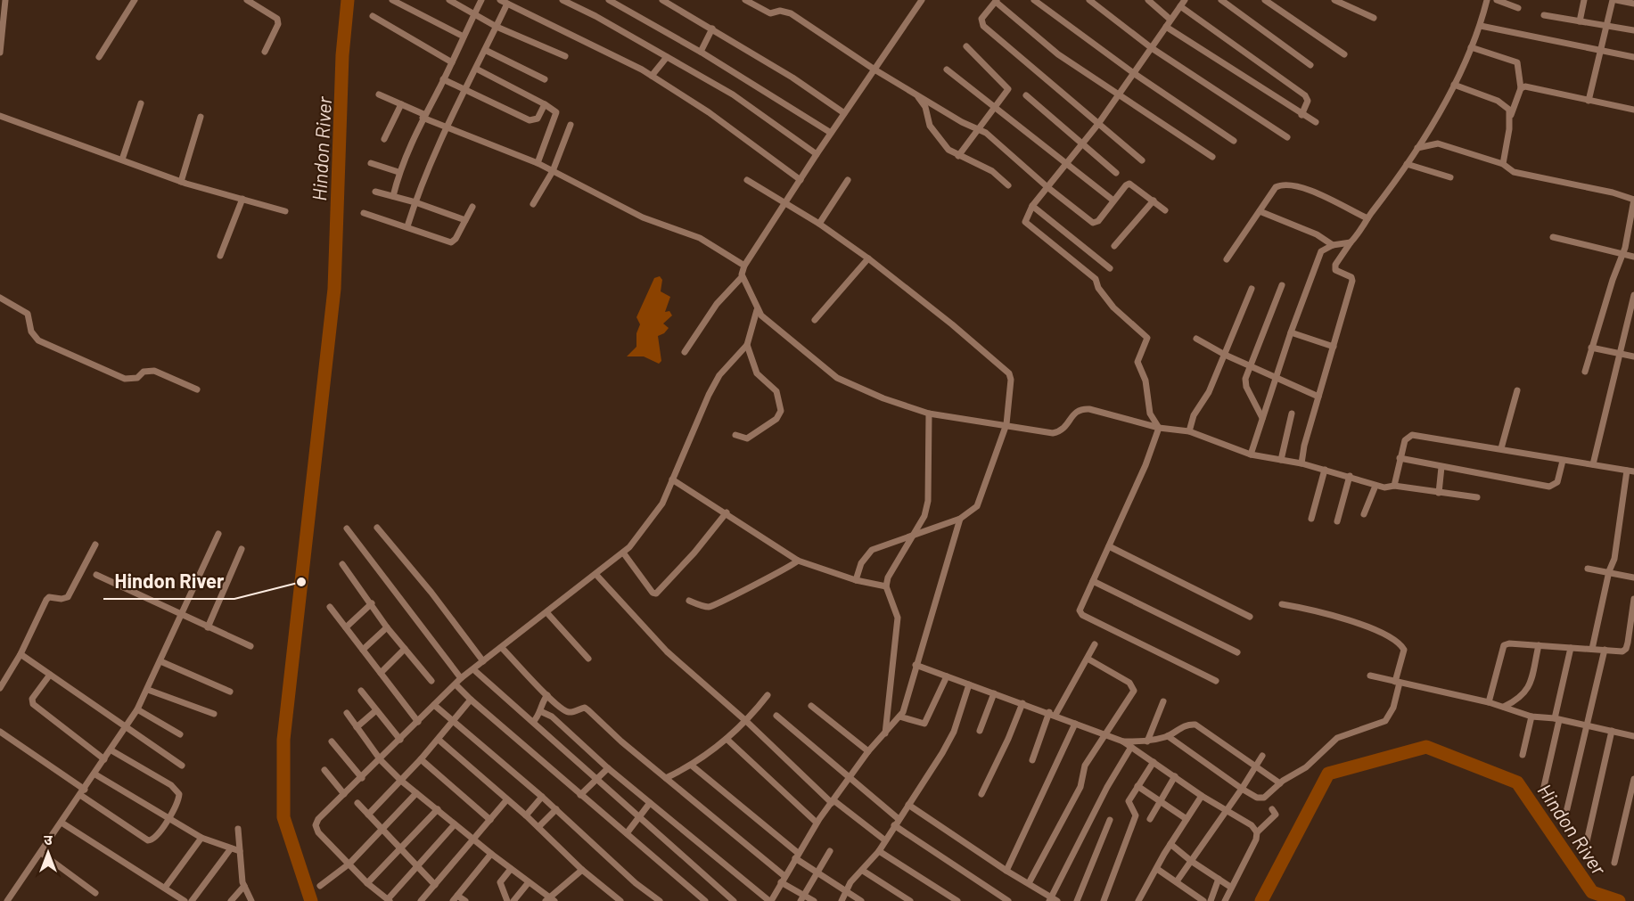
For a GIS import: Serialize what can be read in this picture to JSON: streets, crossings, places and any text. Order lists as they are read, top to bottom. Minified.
{"water":["Hindon River"],"places":["Hindon River"],"north":"top"}
